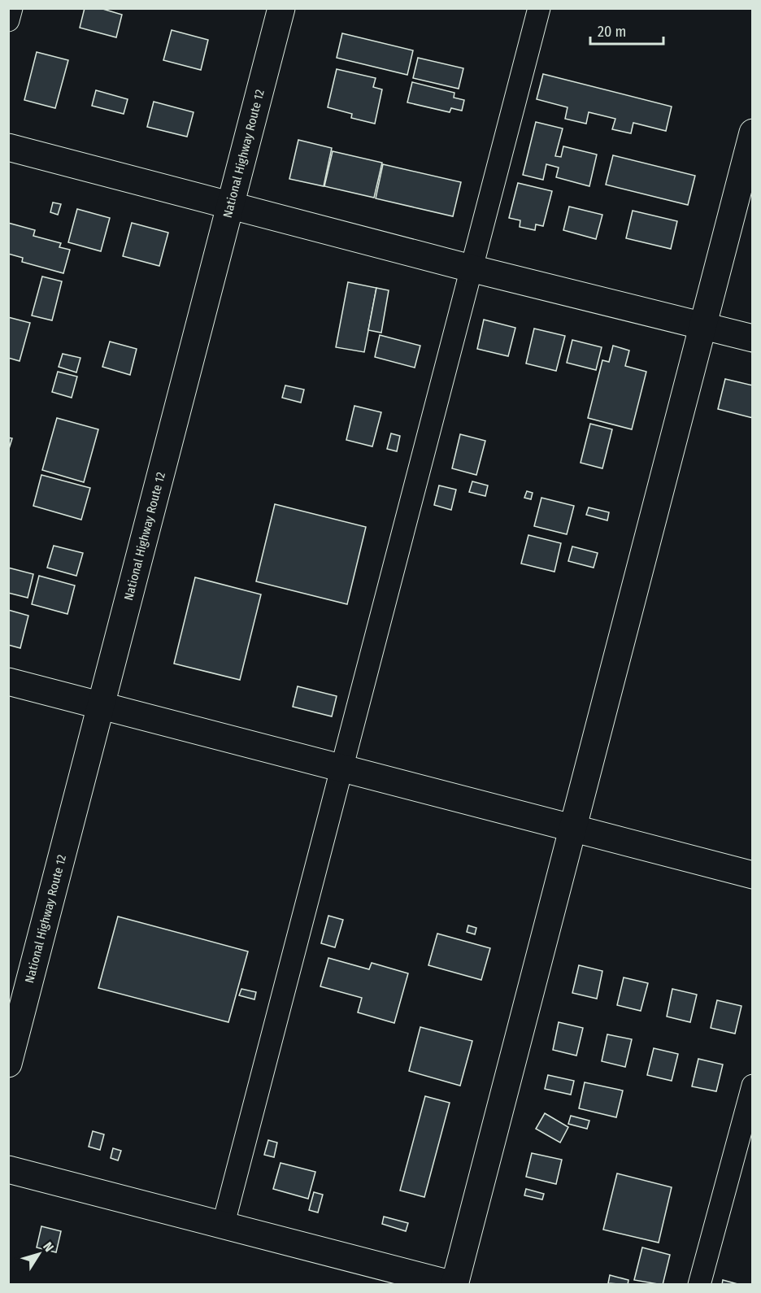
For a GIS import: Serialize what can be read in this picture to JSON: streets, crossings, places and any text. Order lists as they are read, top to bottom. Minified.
{"streets":{"main road":["National Highway Route 12"]},"scale_bar":"20 m","north":"top right"}
